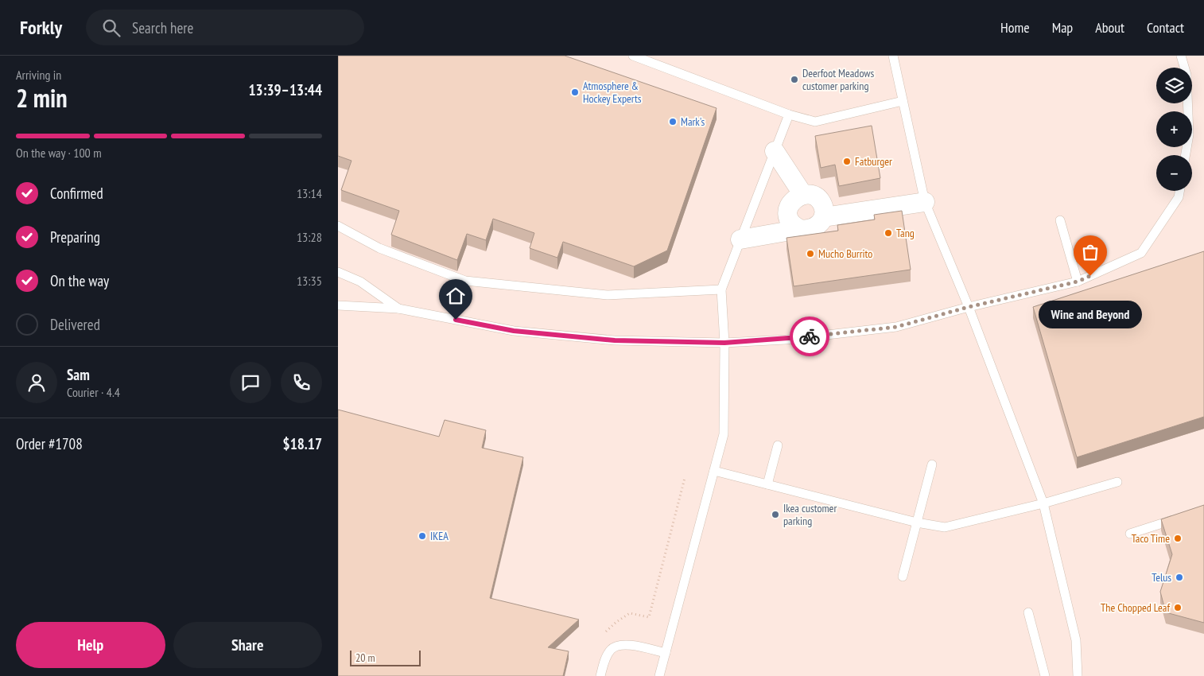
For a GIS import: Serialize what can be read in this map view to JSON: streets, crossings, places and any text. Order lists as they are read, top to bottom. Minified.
{"places":["Deerfoot Meadows customer parking","Atmosphere & Hockey Experts","Mark's","Fatburger","Tang","Mucho Burrito","Wine and Beyond","Ikea customer parking","IKEA","Taco Time","Telus","The Chopped Leaf"],"scale_bar":"20 m","page":{"header":"Forkly","search":"Search here","nav":["Home","Map","About","Contact"],"heading":["2 min","Arriving in","13:39–13:44"],"panel":["Sam","Courier · 4.4","Order #1708","$18.17"],"map_buttons":["+","−"],"bar":"On the way · 100 m","list":[["Confirmed","13:14"],["Preparing","13:28"],["On the way","13:35"],"Delivered"],"bubble":"Wine and Beyond","buttons":["Help","Share"],"scale":"20 m"}}
